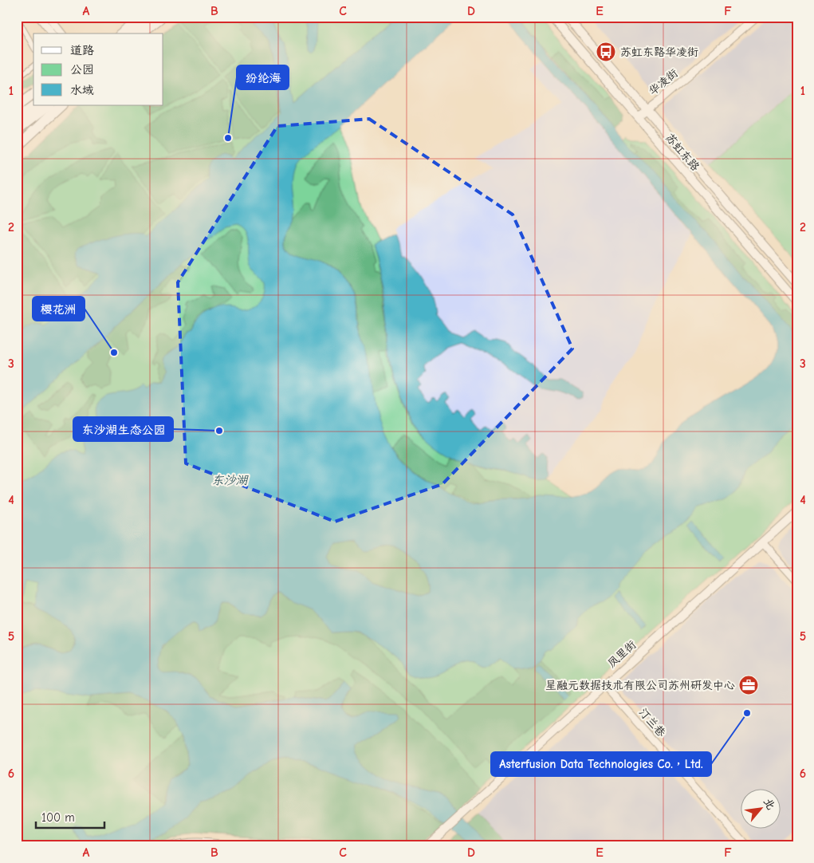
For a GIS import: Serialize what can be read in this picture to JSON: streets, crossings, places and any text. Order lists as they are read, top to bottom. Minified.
{"streets":{"main road":["苏虹东路","凤里街"],"street":["华凌街","汀兰巷"]},"crossings":[["华凌街","苏虹东路"],["凤里街","汀兰巷"]],"water":["东沙湖"],"places":{"bus stop":["苏虹东路华凌街"],"other":["纷纶海","樱花洲","东沙湖生态公园","Asterfusion Data Technologies Co.，Ltd."],"office":["星融元数据技术有限公司苏州研发中心"]},"legend":["道路","公园","水域"],"scale_bar":"100 m","north":"top right","grid":{"columns":["A","B","C","D","E","F"],"rows":["1","2","3","4","5","6"]}}
